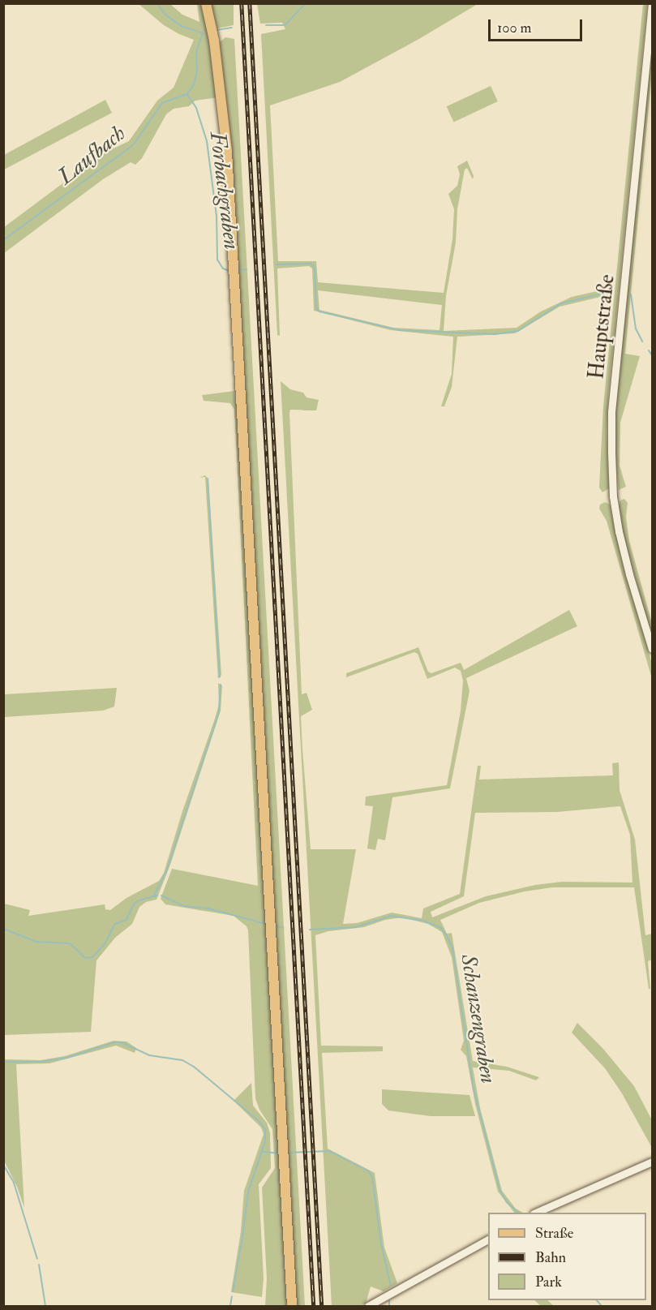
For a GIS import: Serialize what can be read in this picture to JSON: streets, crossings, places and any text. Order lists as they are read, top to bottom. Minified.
{"streets":{"street":["Hauptstraße"]},"water":["Laufbach","Forbachgraben","Schanzengraben"],"legend":["Straße","Bahn","Park"],"scale_bar":"100 m"}
